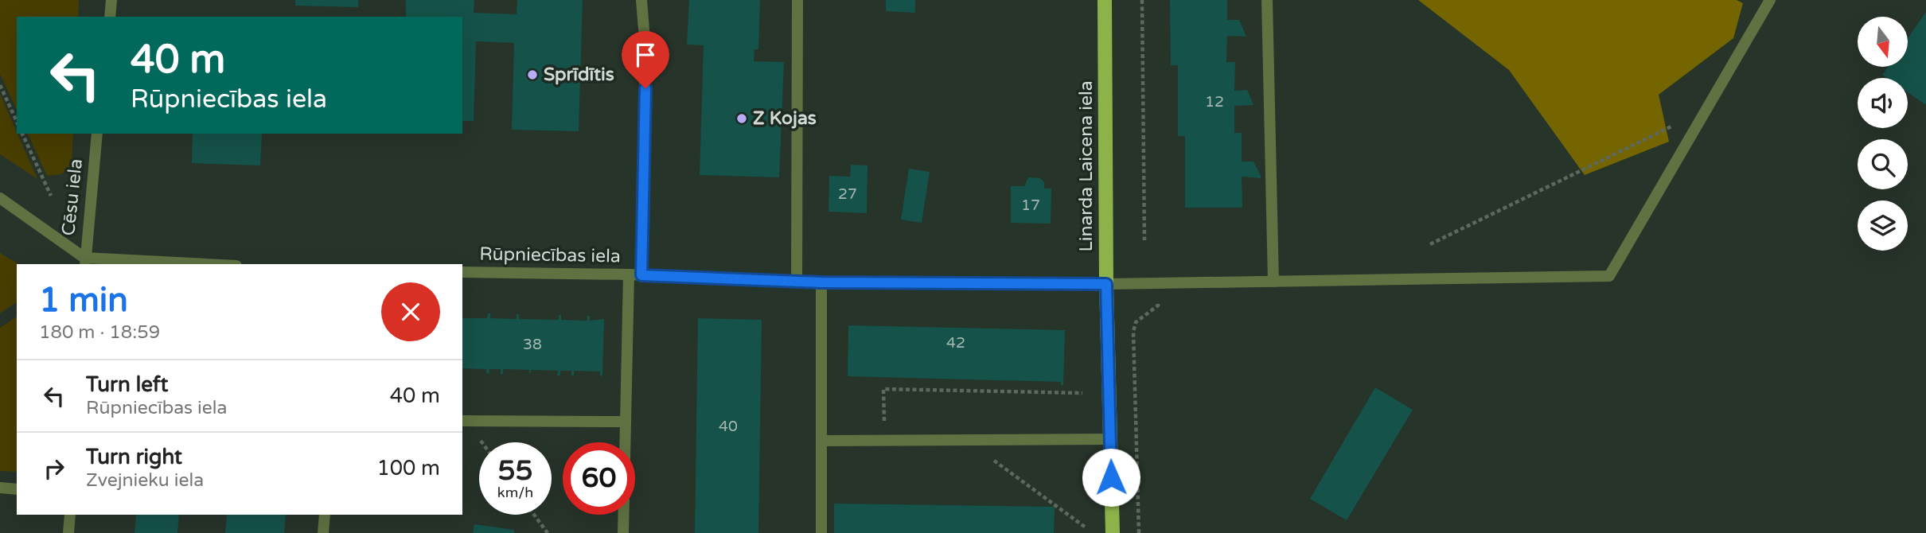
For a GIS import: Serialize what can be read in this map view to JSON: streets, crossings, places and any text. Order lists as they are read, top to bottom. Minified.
{"streets":{"main road":["Linarda Laicena iela"],"street":["Cēsu iela","Rūpniecības iela"]},"crossings":[["Linarda Laicena iela","Rūpniecības iela"]],"places":["Sprīdītis","Z Kojas"],"house_numbers":["12","27","17","42","38","40"],"north":"bottom","page":{"turn":["40 m","Rūpniecības iela"],"heading":["1 min","180 m · 18:59"],"list":[{"name":"Turn left","note":"Rūpniecības iela","value":"40 m"},{"name":"Turn right","note":"Zvejnieku iela","value":"100 m"}],"speed":"55 km/h","limit":"60"}}
